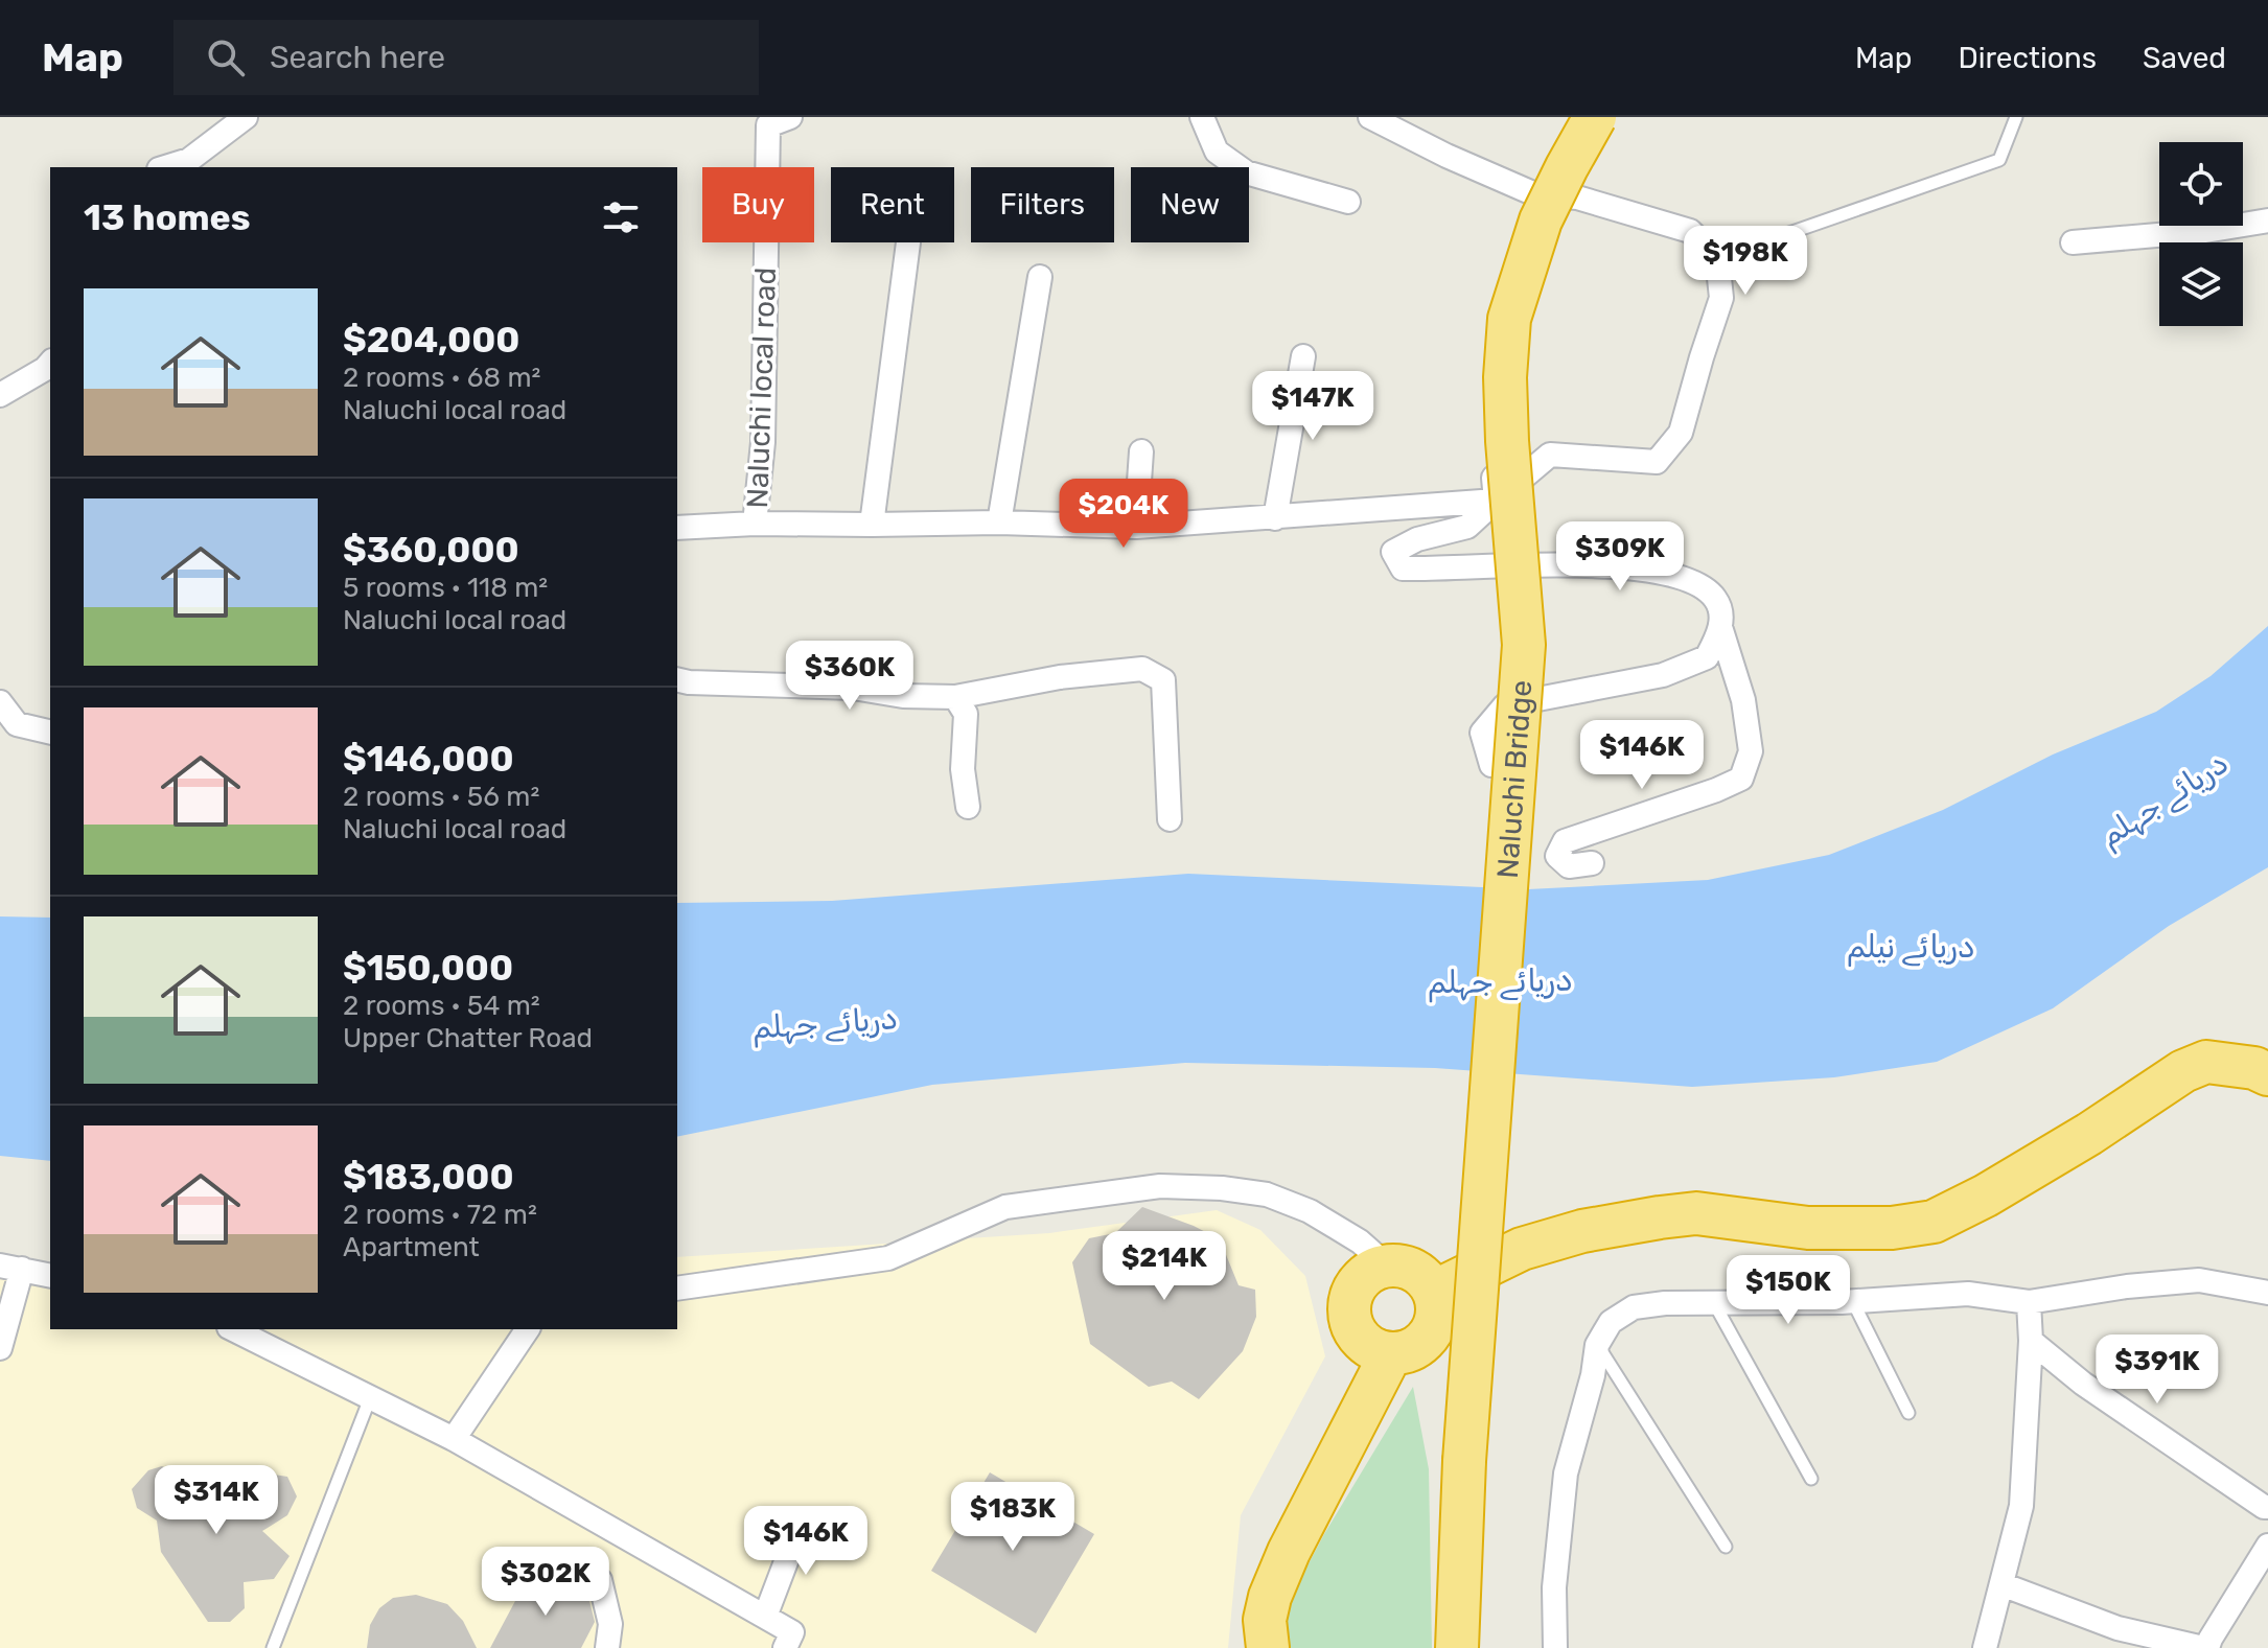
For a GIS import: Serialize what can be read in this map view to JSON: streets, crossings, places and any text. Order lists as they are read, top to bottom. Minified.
{"streets":{"highway":["Naluchi Bridge"],"street":["Naluchi local road"]},"water":["دریائے جہلم","دریائے نیلم"],"page":{"header":"Map","search":"Search here","nav":["Map","Directions","Saved"],"chip":["Buy","Rent","Filters","New"],"heading":"13 homes","price":["$198K","$147K","$204K","$309K","$360K","$146K","$214K","$150K","$391K","$314K","$183K","$146K","$302K"],"list":[{"name":"$204,000","note":"2 rooms · 68 m² · Naluchi local road"},{"name":"$360,000","note":"5 rooms · 118 m² · Naluchi local road"},{"name":"$146,000","note":"2 rooms · 56 m² · Naluchi local road"},{"name":"$150,000","note":"2 rooms · 54 m² · Upper Chatter Road"},{"name":"$183,000","note":"2 rooms · 72 m² · Apartment"}]}}
